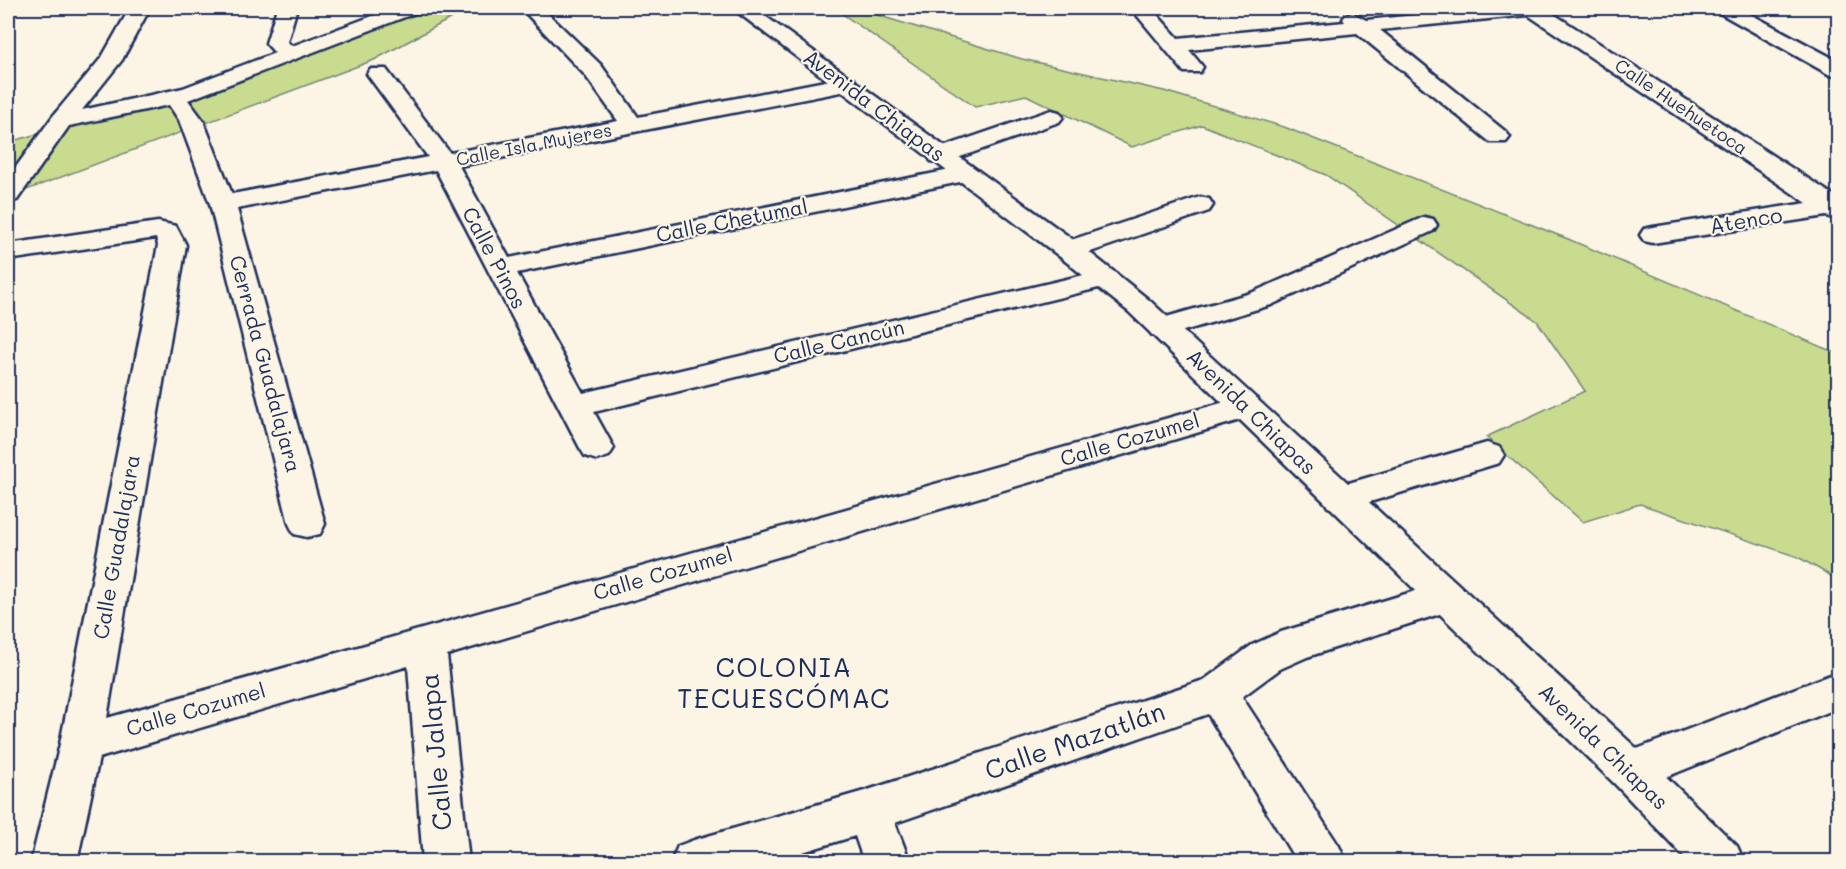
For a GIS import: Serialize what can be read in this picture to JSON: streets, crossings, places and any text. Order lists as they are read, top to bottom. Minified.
{"streets":{"street":["Avenida Chiapas","Calle Huehuetoca","Calle Isla Mujeres","Calle Chetumal","Atenco","Calle Pinos","Calle Cancún","Cerrada Guadalajara","Calle Cozumel","Calle Guadalajara","Calle Mazatlán","Calle Jalapa"]},"crossings":[["Avenida Chiapas","Calle Isla Mujeres"],["Avenida Chiapas","Calle Chetumal"],["Avenida Chiapas","Calle Cancún"],["Avenida Chiapas","Calle Cozumel"],["Avenida Chiapas","Calle Mazatlán"],["Calle Huehuetoca","Atenco"],["Calle Isla Mujeres","Calle Pinos"],["Calle Isla Mujeres","Cerrada Guadalajara"],["Calle Chetumal","Calle Pinos"],["Calle Pinos","Calle Cancún"],["Calle Cozumel","Calle Guadalajara"],["Calle Cozumel","Calle Jalapa"]],"districts":["COLONIA TECUESCÓMAC"]}
